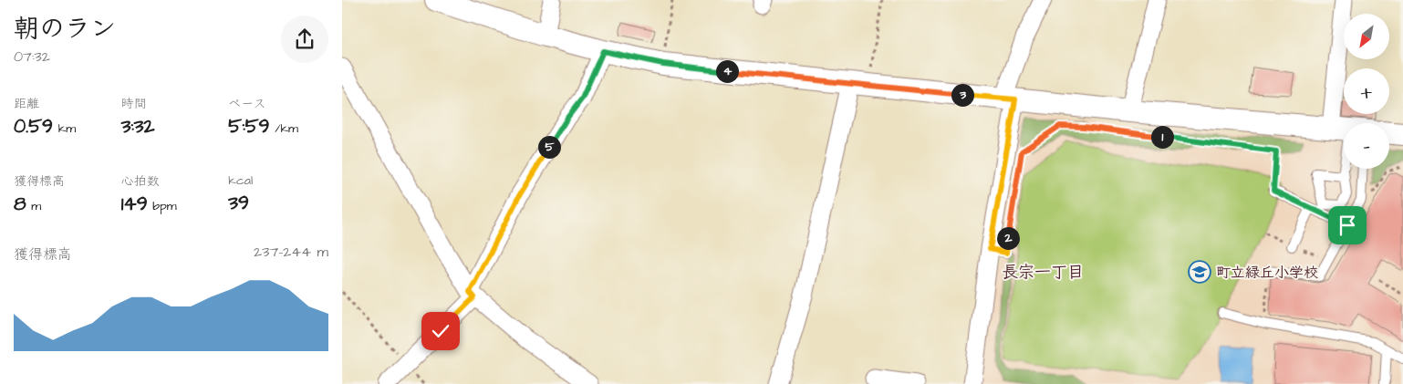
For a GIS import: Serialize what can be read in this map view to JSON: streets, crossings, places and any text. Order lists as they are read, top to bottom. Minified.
{"districts":["長宗一丁目"],"places":{"school or university":["町立緑丘小学校"]},"north":"bottom left","page":{"heading":["朝のラン","07:32"],"map_buttons":["+","−"],"pins":["4","3","1","5","2"],"stats":[["距離","0.59 km"],["時間","3:32"],["ペース","5:59 /km"],["獲得標高","8 m"],["心拍数","149 bpm"],["kcal","39"]],"chart":["獲得標高","237–244 m"]}}
